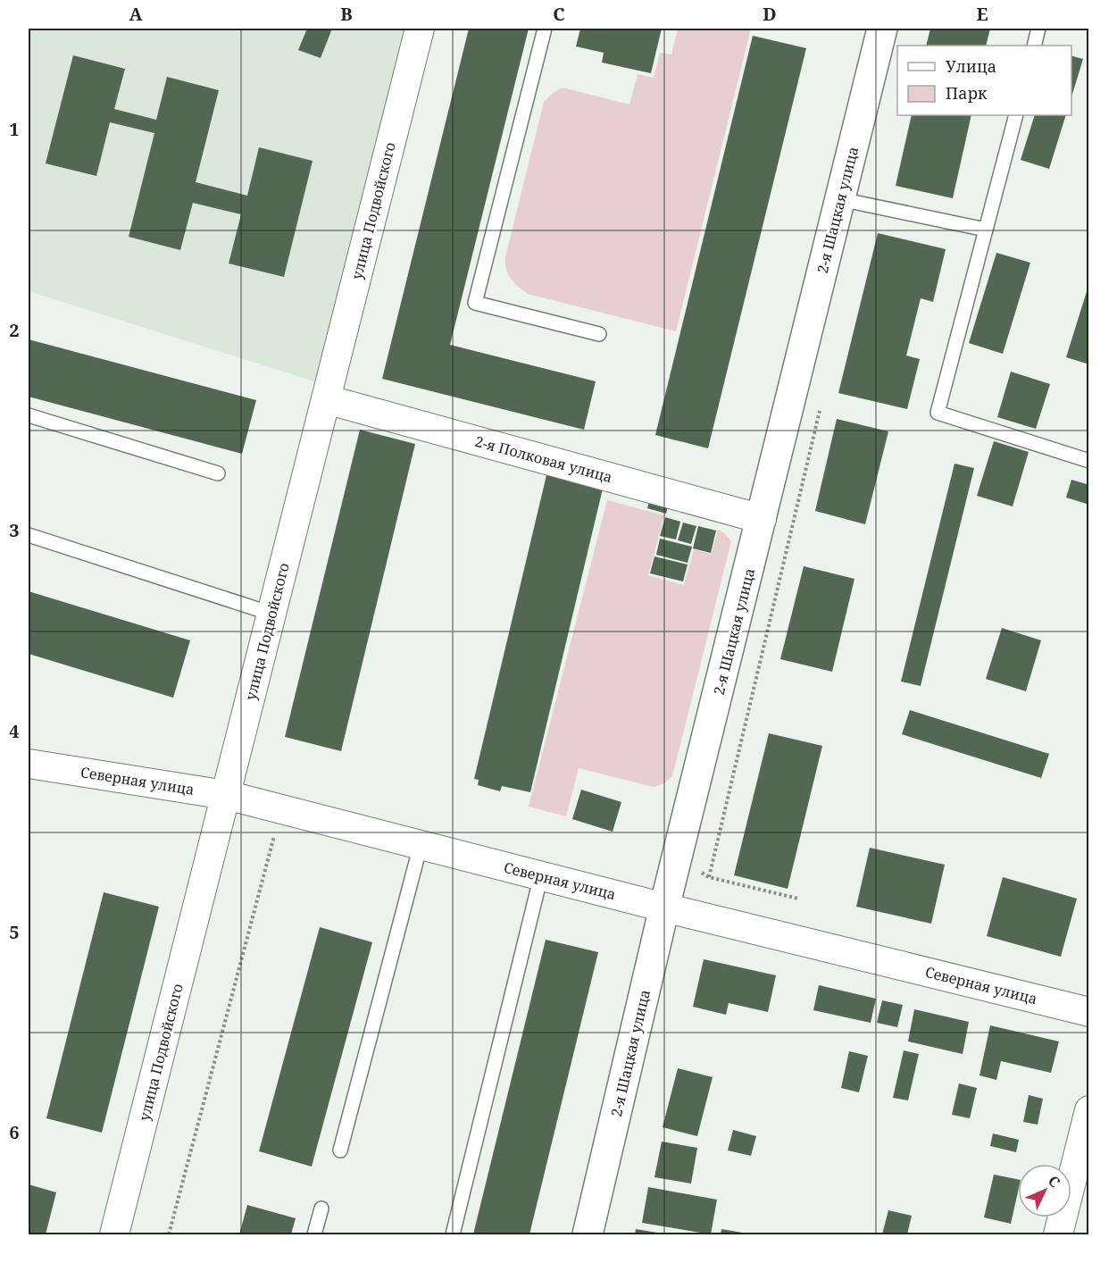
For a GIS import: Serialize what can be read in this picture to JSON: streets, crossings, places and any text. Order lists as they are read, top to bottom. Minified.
{"streets":{"street":["2-я Шацкая улица","улица Подвойского","2-я Полковая улица","Северная улица"]},"crossings":[["2-я Шацкая улица","2-я Полковая улица"],["2-я Шацкая улица","Северная улица"],["улица Подвойского","2-я Полковая улица"],["улица Подвойского","Северная улица"]],"legend":["Улица","Парк"],"north":"top right","grid":{"columns":["A","B","C","D","E"],"rows":["1","2","3","4","5","6"]}}
